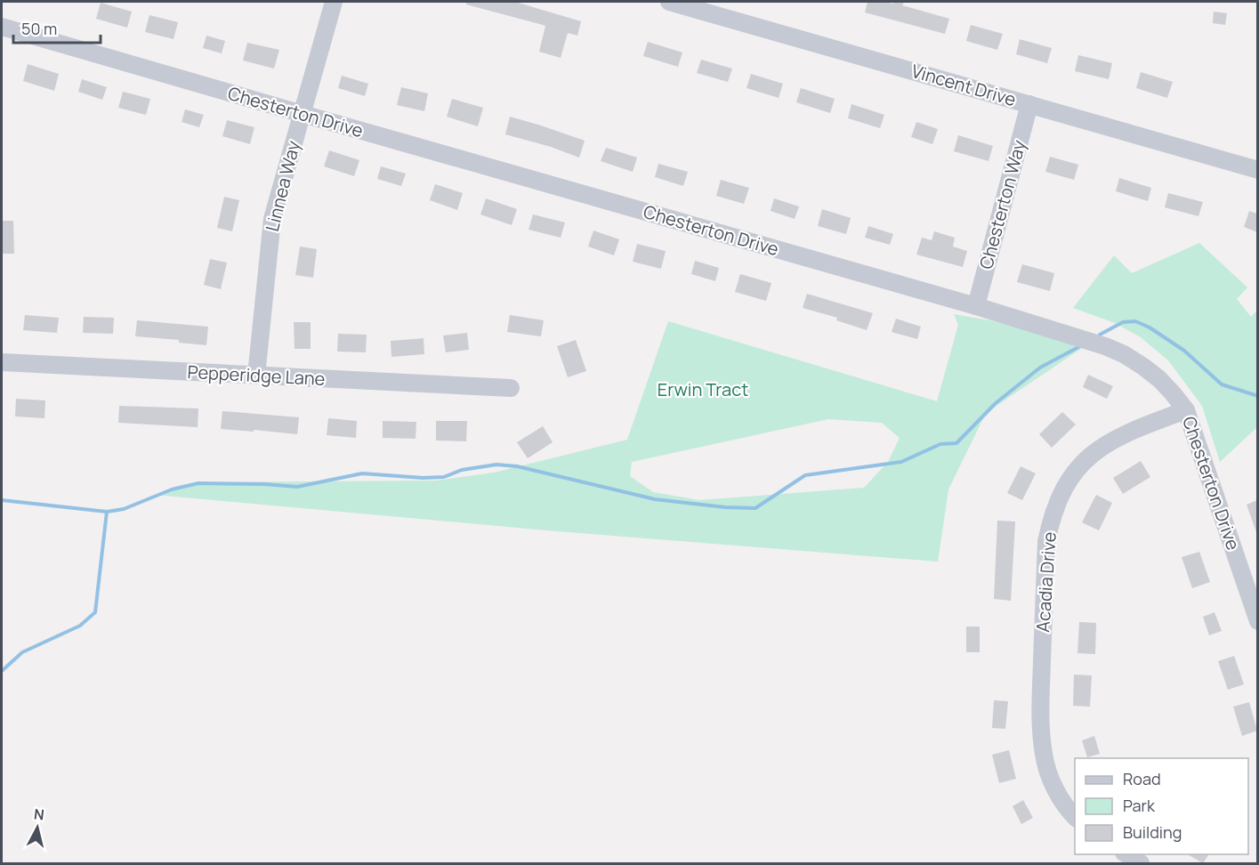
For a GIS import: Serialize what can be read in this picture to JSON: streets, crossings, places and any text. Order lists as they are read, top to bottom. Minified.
{"streets":{"street":["Vincent Drive","Chesterton Drive","Linnea Way","Chesterton Way","Pepperidge Lane","Acadia Drive"]},"crossings":[["Vincent Drive","Chesterton Way"],["Chesterton Drive","Linnea Way"],["Chesterton Drive","Chesterton Way"],["Chesterton Drive","Acadia Drive"],["Linnea Way","Pepperidge Lane"]],"parks":["Erwin Tract"],"legend":["Road","Park","Building"],"scale_bar":"50 m","north":"top"}
